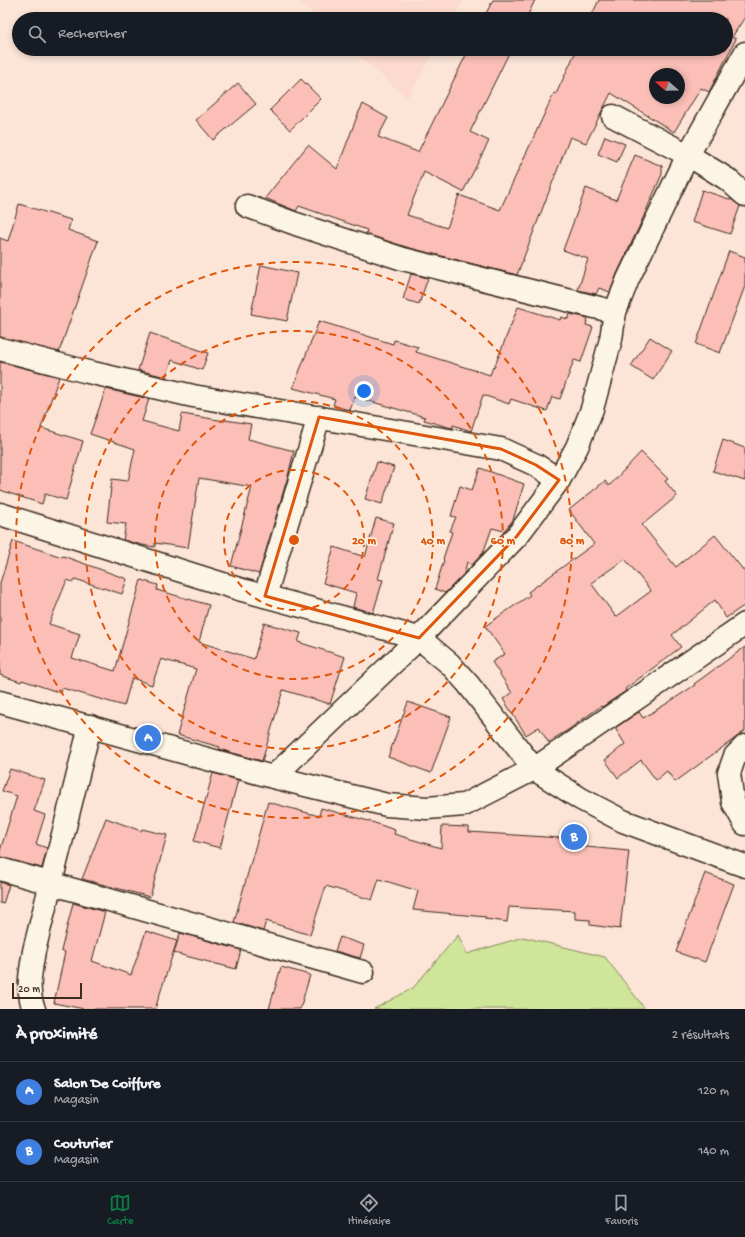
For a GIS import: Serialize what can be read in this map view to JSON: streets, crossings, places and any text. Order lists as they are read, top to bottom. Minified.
{"scale_bar":"20 m","north":"left","page":{"search":"Rechercher","pins":["A","B"],"scale":"20 m","heading":["À proximité","2 résultats"],"list":[{"mark":"A","name":"Salon De Coiffure","note":"Magasin","value":"120 m"},{"mark":"B","name":"Couturier","note":"Magasin","value":"140 m"}],"nav":["Carte","Itinéraire","Favoris"]},"rings":["20 m","40 m","60 m","80 m"]}
